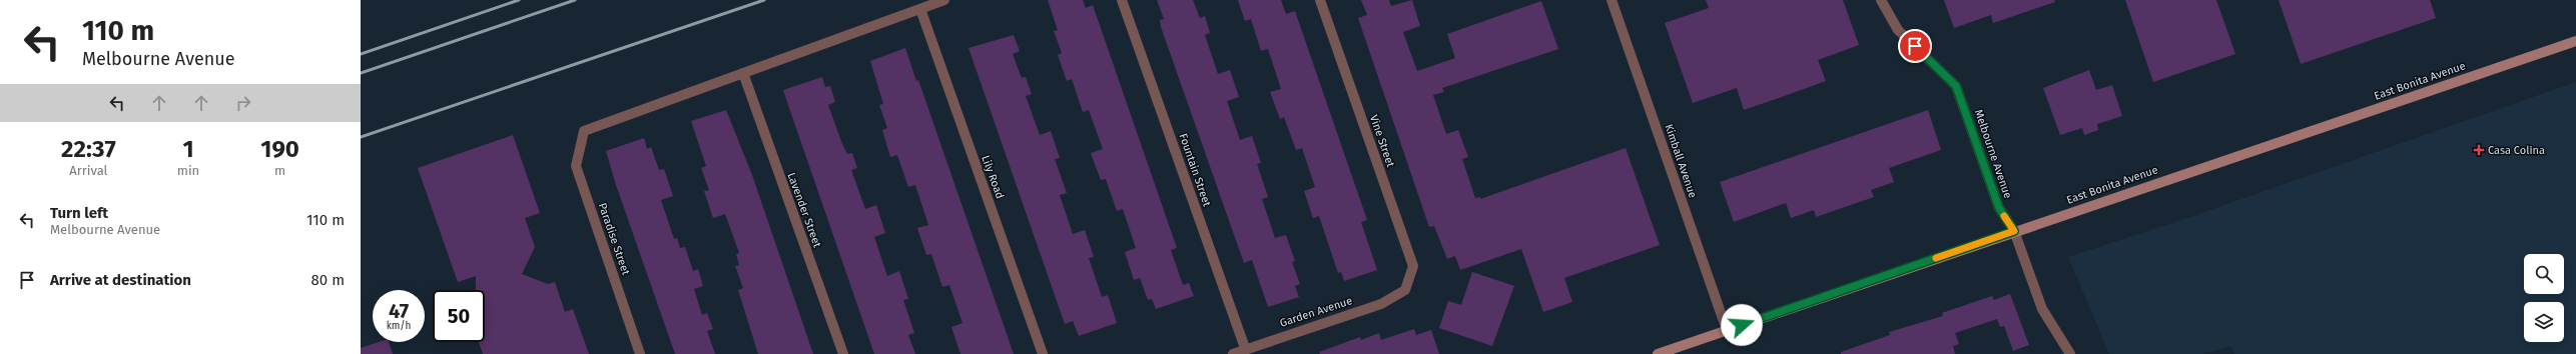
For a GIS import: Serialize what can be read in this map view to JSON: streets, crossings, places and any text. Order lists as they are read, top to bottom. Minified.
{"streets":{"main road":["East Bonita Avenue"],"street":["Vine Street","Melbourne Avenue","Kimball Avenue","Fountain Street","Lily Road","Lavender Street","Paradise Street","Garden Avenue"]},"crossings":[["East Bonita Avenue","Melbourne Avenue"],["East Bonita Avenue","Kimball Avenue"],["Vine Street","Garden Avenue"],["Fountain Street","Garden Avenue"],["Lavender Street","Paradise Street"]],"places":{"health":["Casa Colina"]},"page":{"turn":["110 m","Melbourne Avenue"],"eta":["22:37","Arrival","1","min","190","m"],"list":[{"name":"Turn left","note":"Melbourne Avenue","value":"110 m"},{"name":"Arrive at destination","value":"80 m"}],"speed":"47 km/h","limit":"50"}}
